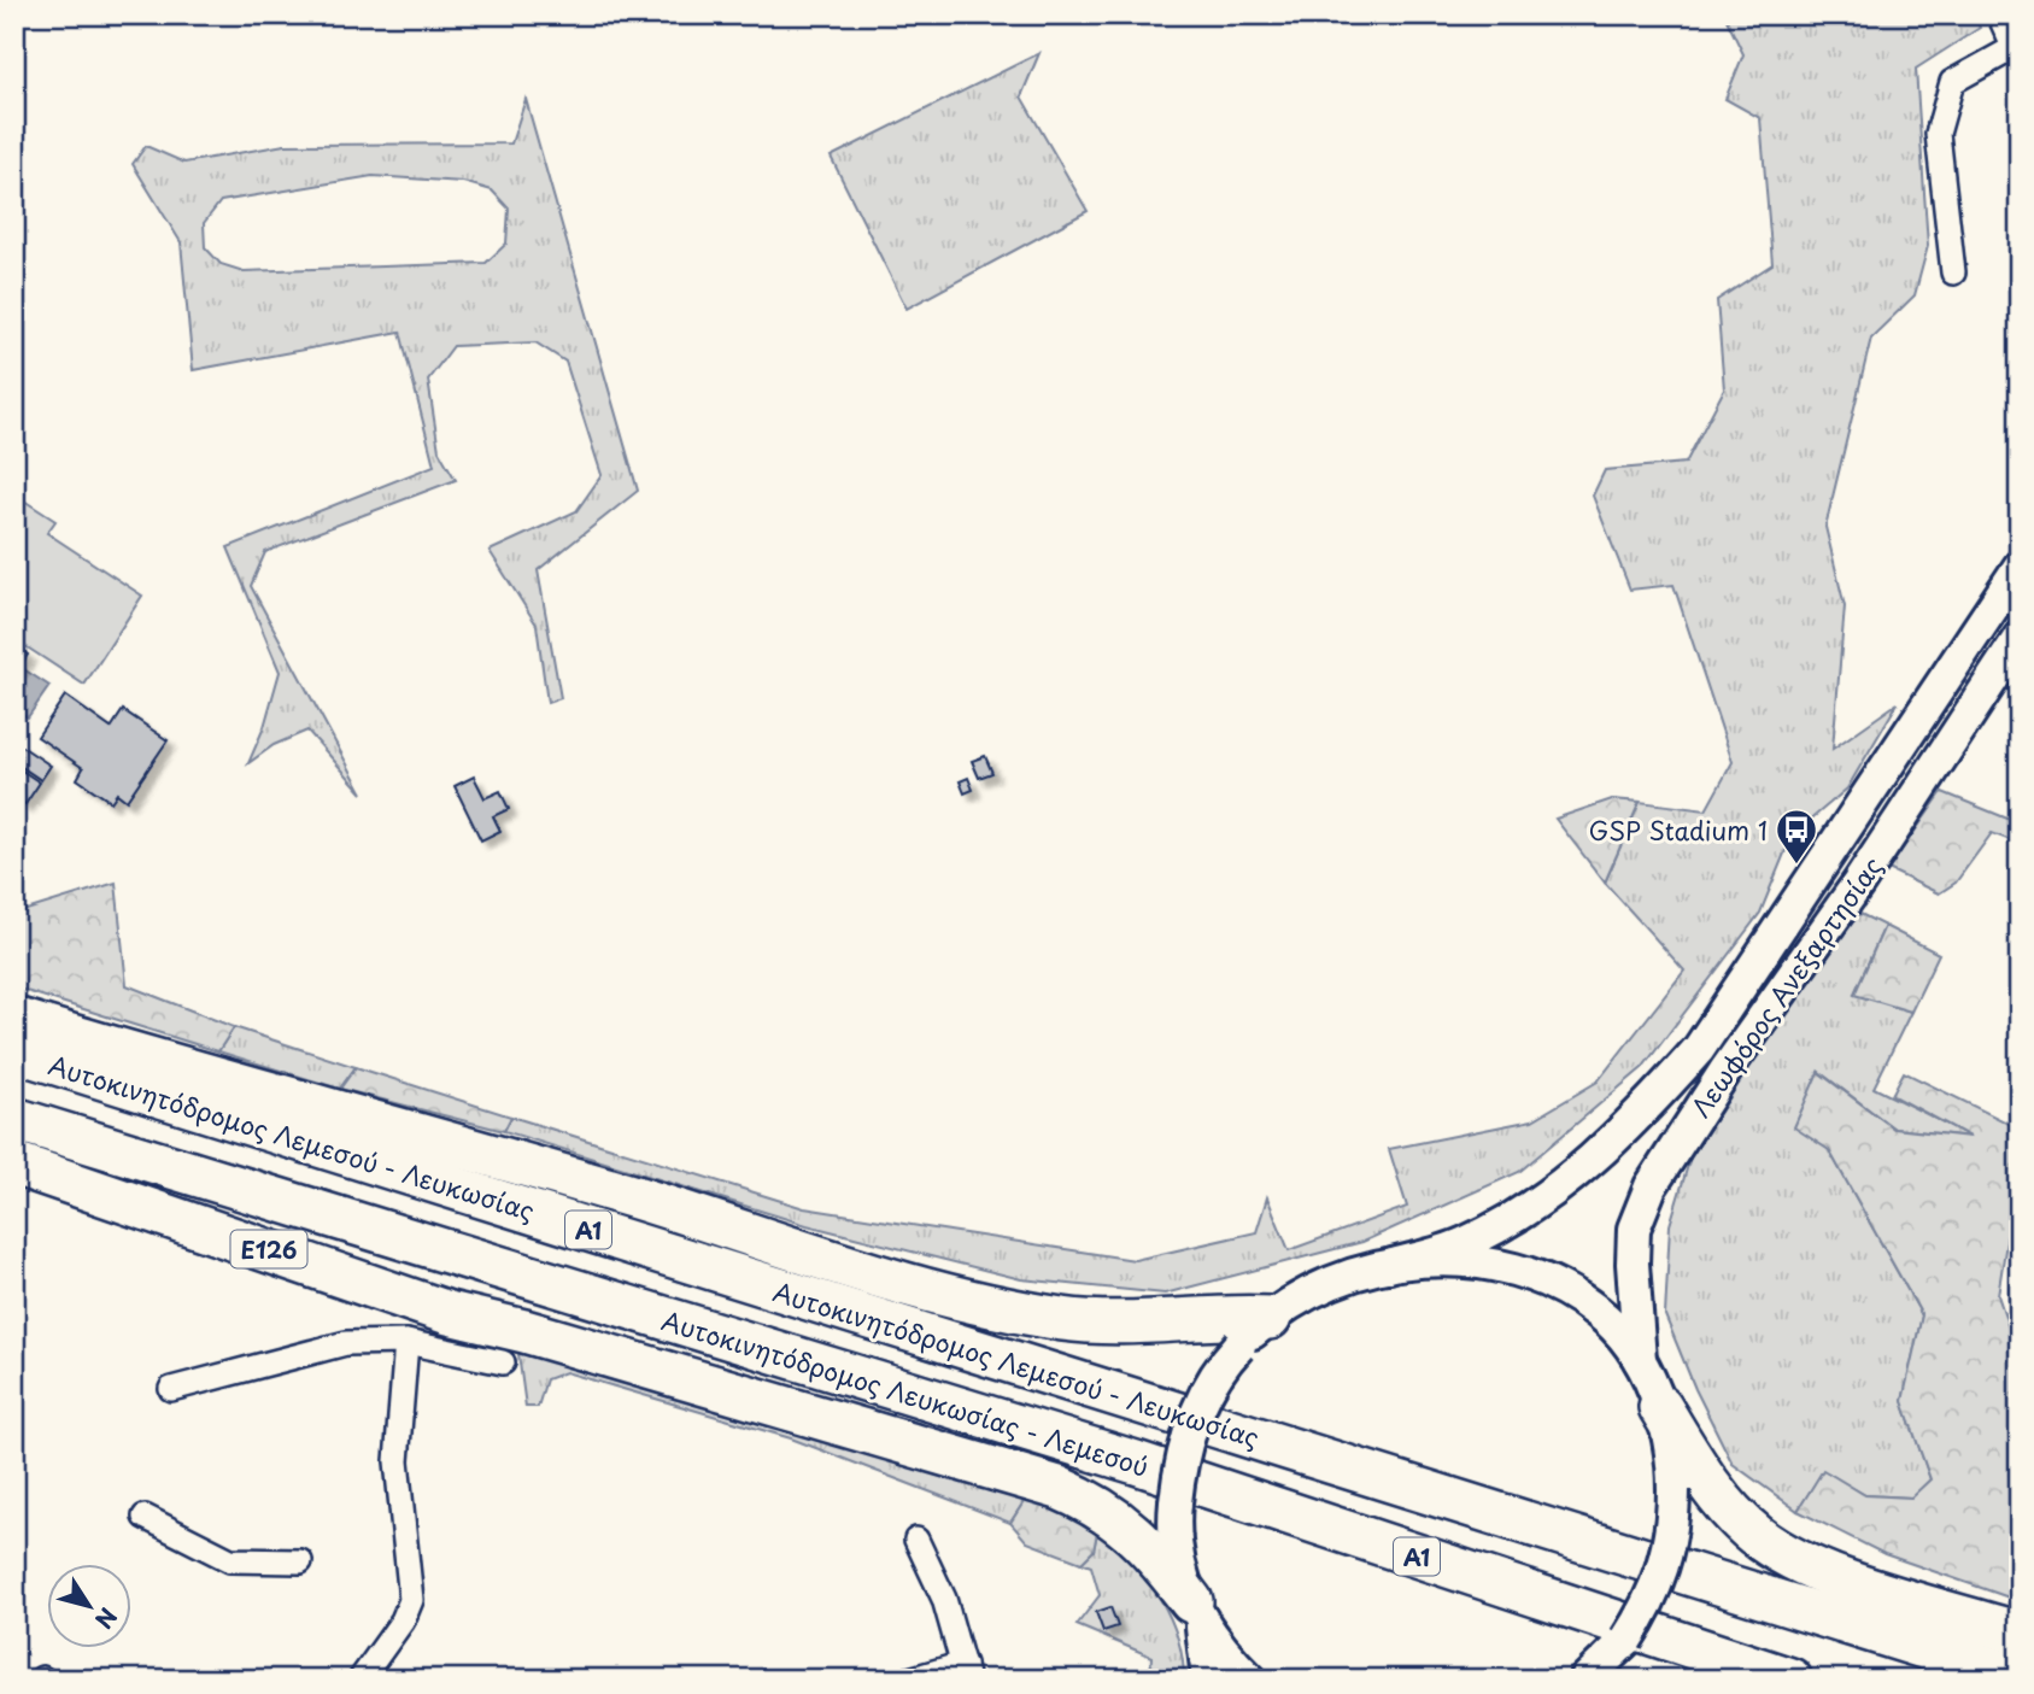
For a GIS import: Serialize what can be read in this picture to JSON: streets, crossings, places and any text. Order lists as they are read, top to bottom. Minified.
{"streets":{"highway":["Αυτοκινητόδρομος Λεμεσού - Λευκωσίας","A1","E126","Αυτοκινητόδρομος Λευκωσίας - Λεμεσού"],"main road":["Λεωφόρος Ανεξαρτησίας"]},"places":{"bus stop":["GSP Stadium 1"]},"north":"bottom right"}
